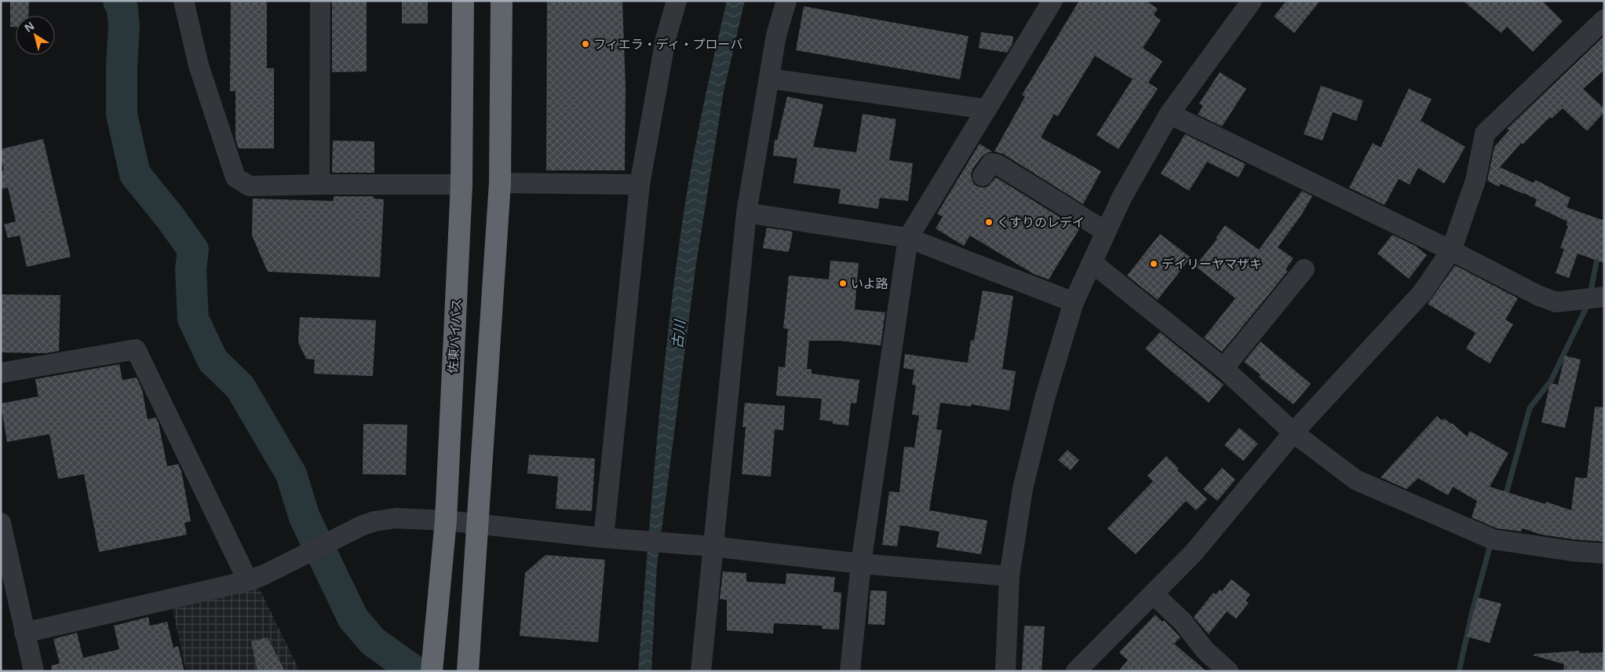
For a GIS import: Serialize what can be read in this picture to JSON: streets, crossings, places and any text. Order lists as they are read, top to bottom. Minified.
{"streets":{"highway":["佐東バイパス"]},"water":["古川"],"places":["フィエラ・ディ・プローバ","くすりのレデイ","デイリーヤマザキ","いよ路"],"north":"top left"}
